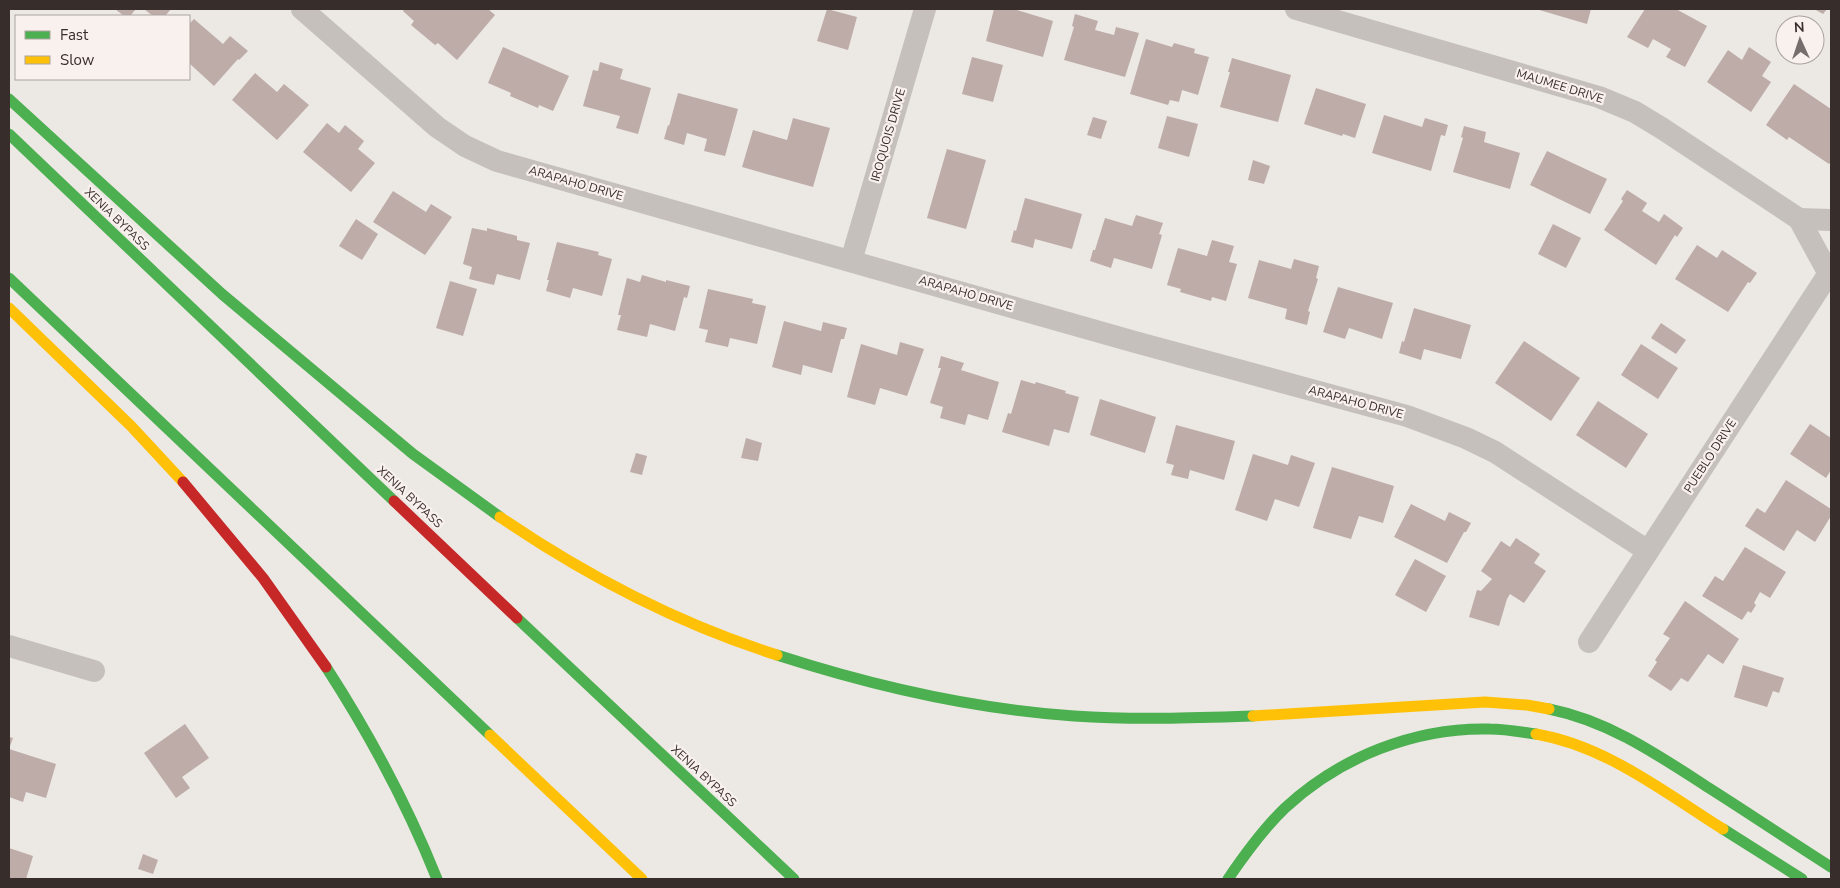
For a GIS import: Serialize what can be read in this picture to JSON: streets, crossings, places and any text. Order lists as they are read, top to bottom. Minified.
{"streets":{"highway":["XENIA BYPASS"],"street":["MAUMEE DRIVE","IROQUOIS DRIVE","ARAPAHO DRIVE","PUEBLO DRIVE"]},"crossings":[["MAUMEE DRIVE","PUEBLO DRIVE"],["IROQUOIS DRIVE","ARAPAHO DRIVE"],["ARAPAHO DRIVE","PUEBLO DRIVE"]],"legend":["Fast","Slow"],"north":"top"}
